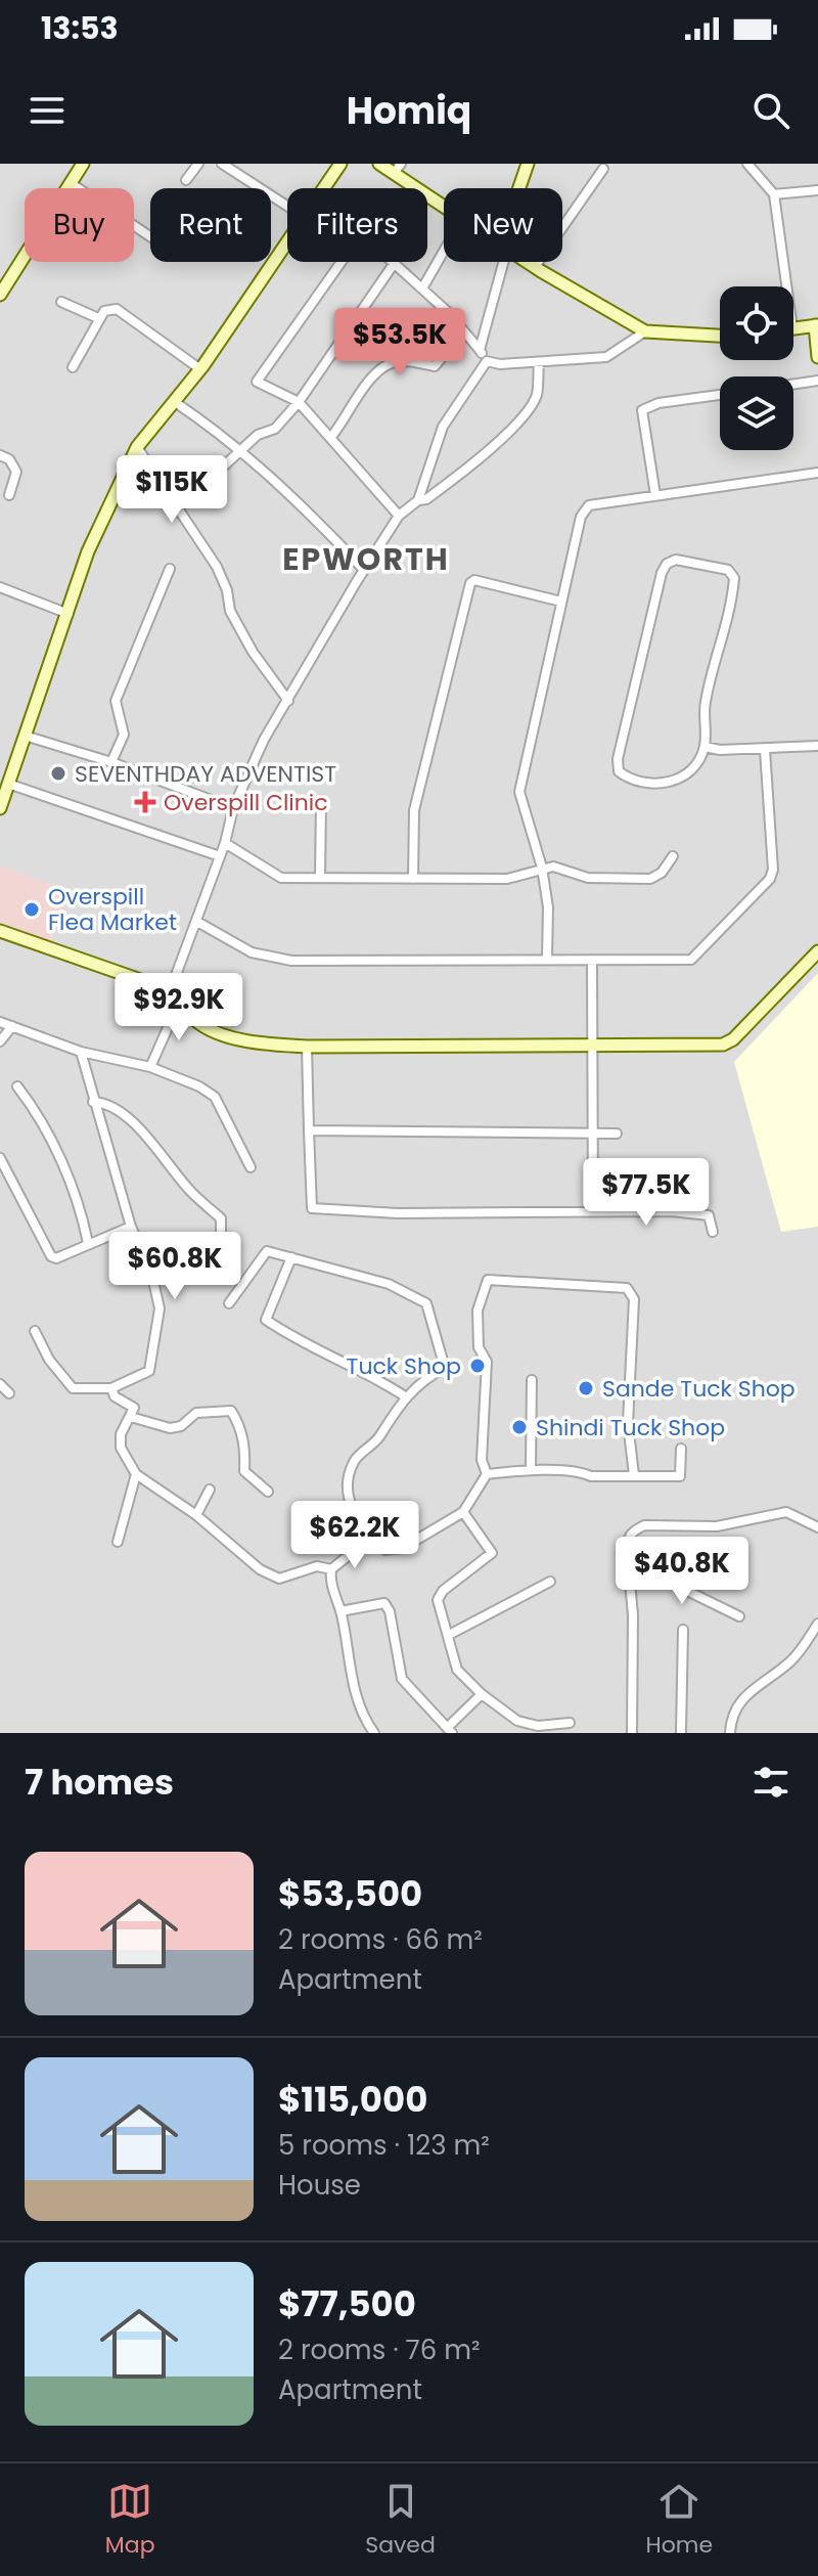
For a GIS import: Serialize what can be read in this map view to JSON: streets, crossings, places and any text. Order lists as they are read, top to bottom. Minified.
{"districts":["EPWORTH"],"places":{"other":["SEVENTHDAY ADVENTIST","Overspill Flea Market","Tuck Shop","Sande Tuck Shop","Shindi Tuck Shop"],"health":["Overspill Clinic"]},"page":{"status":"13:53","header":"Homiq","chip":["Buy","Rent","Filters","New"],"price":["$53.5K","$115K","$92.9K","$77.5K","$60.8K","$62.2K","$40.8K"],"heading":"7 homes","list":[{"name":"$53,500","note":"2 rooms · 66 m² · Apartment"},{"name":"$115,000","note":"5 rooms · 123 m² · House"},{"name":"$77,500","note":"2 rooms · 76 m² · Apartment"}],"tabs":["Map","Saved","Home"]}}
